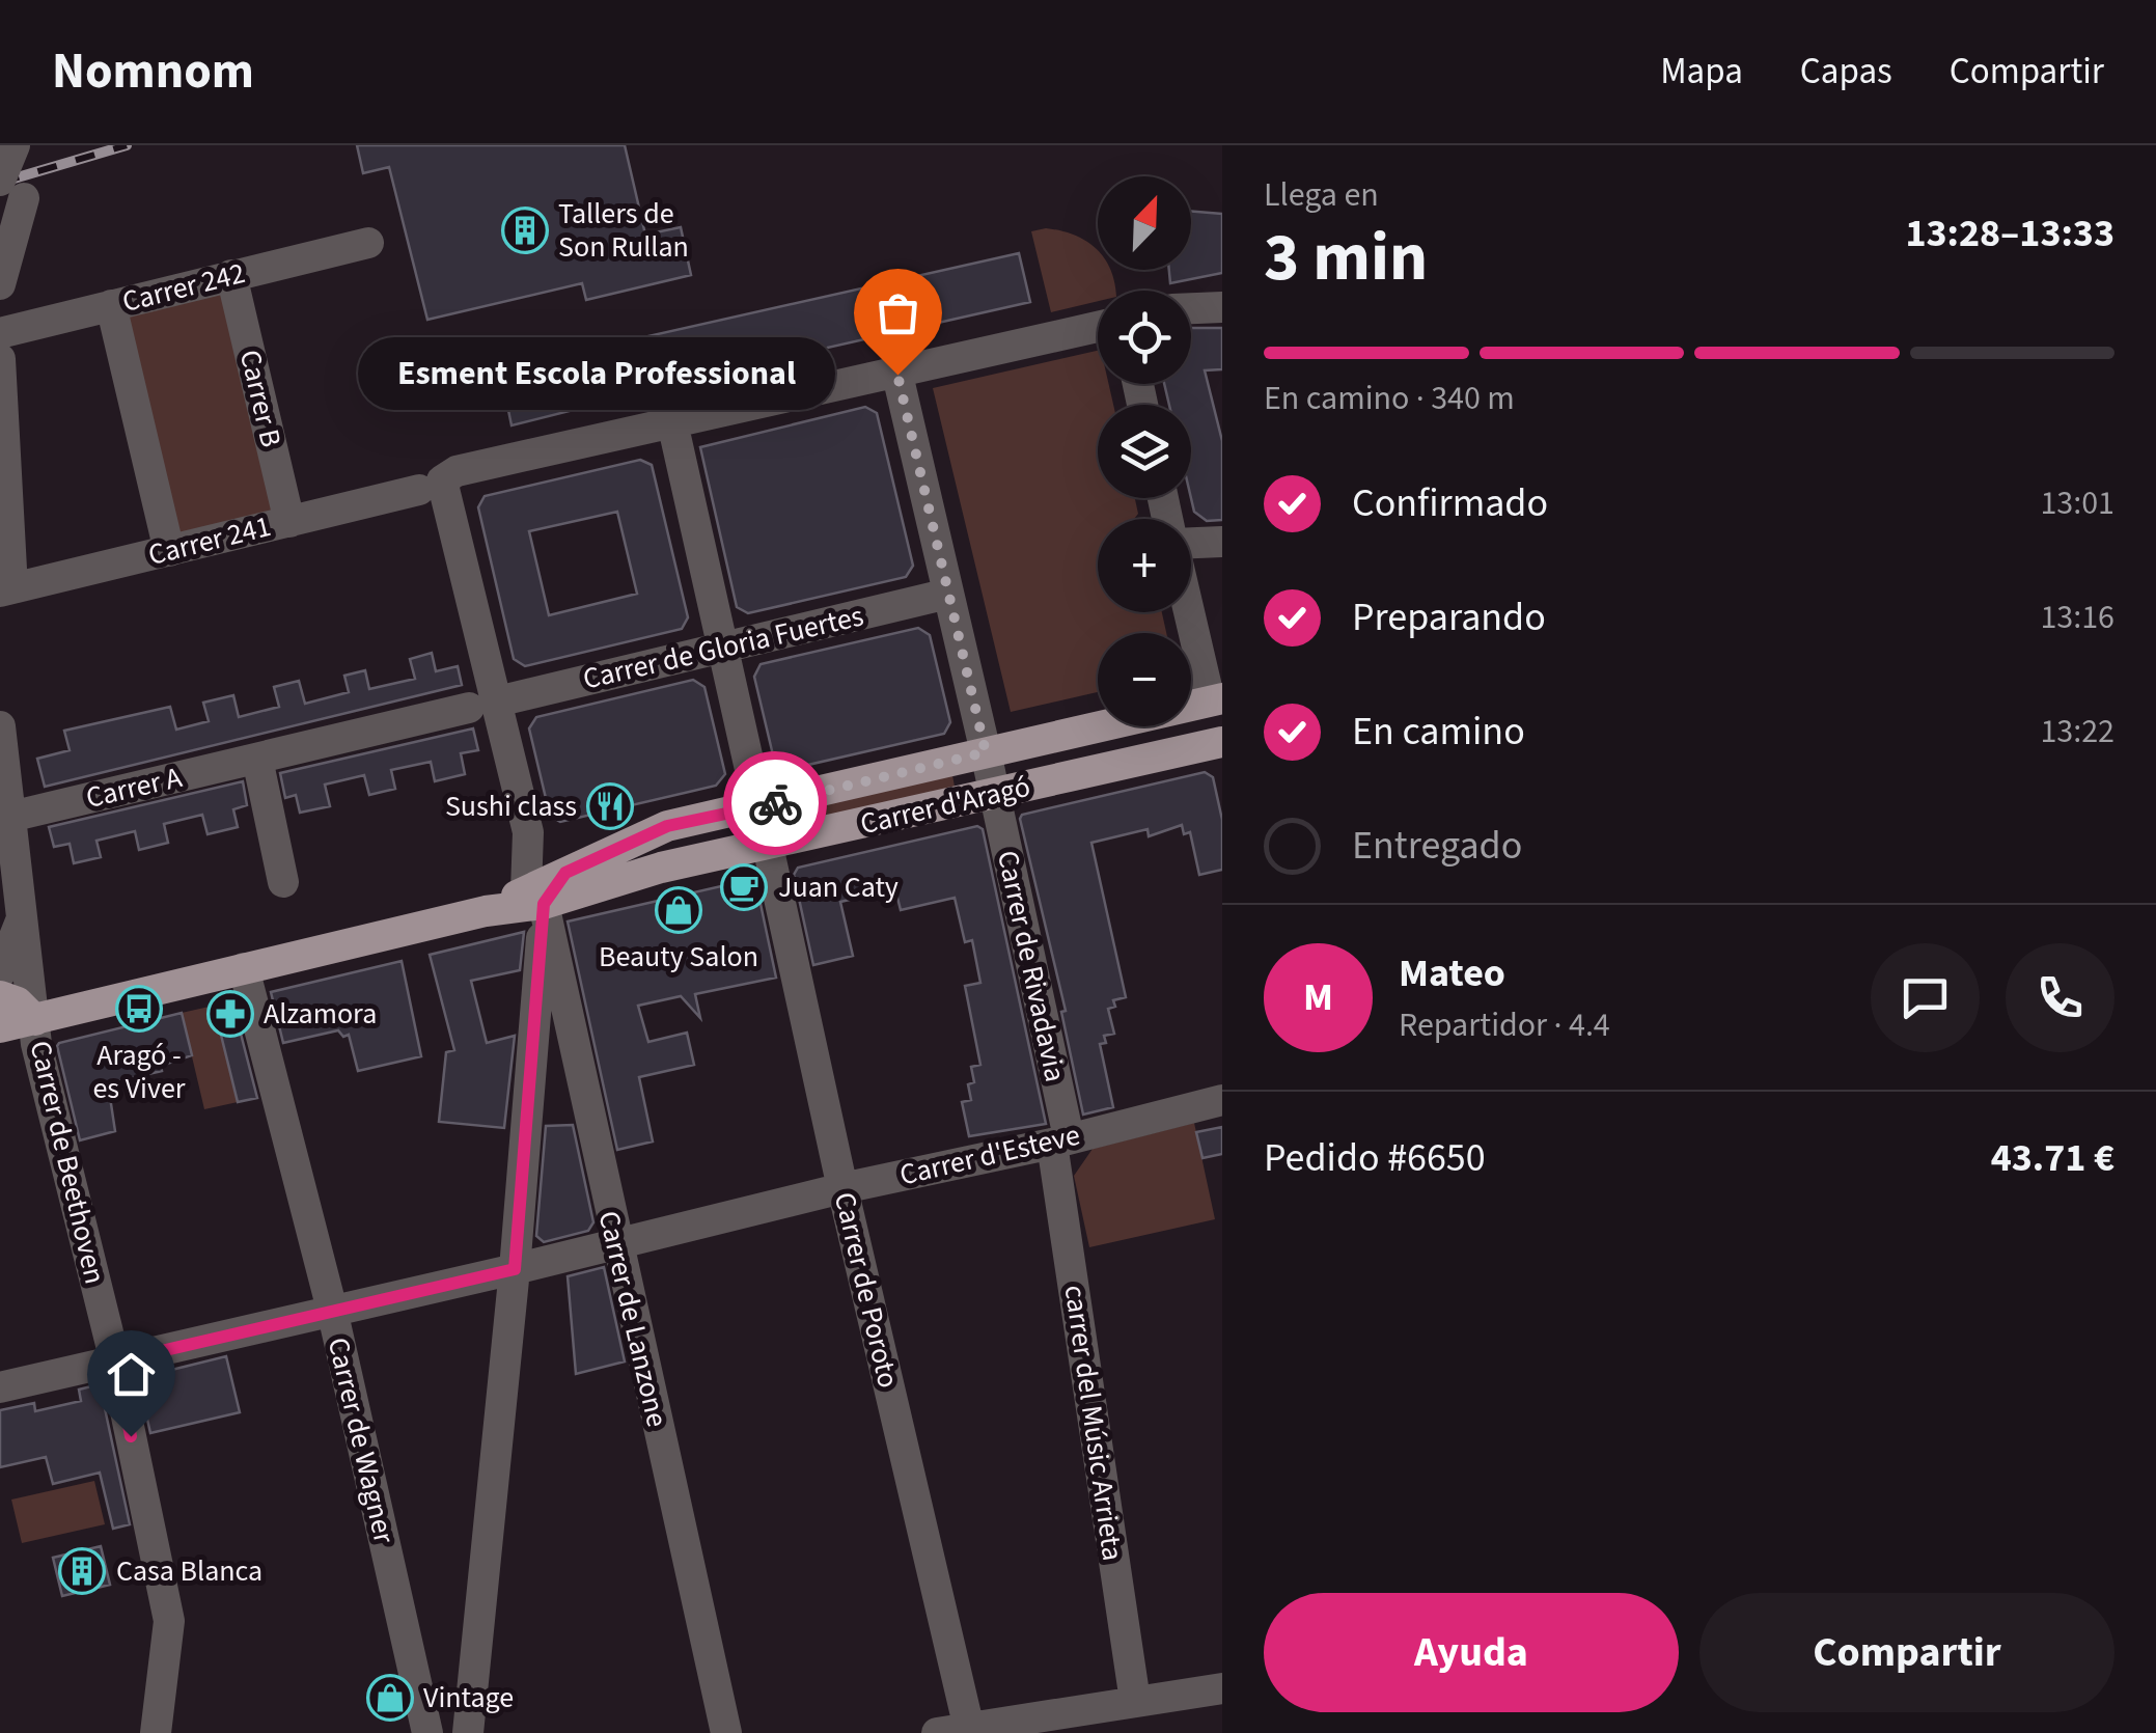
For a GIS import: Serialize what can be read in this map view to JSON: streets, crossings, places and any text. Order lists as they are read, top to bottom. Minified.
{"streets":{"main road":["Carrer d'Aragó"],"street":["Carrer 242","Carrer B","Carrer 241","Carrer de Gloria Fuertes","Carrer A","Carrer de Rivadavia","Carrer d'Esteve","Carrer de Beethoven","Carrer de Poroto","Carrer de Lanzone","carrer del Músic Arrieta","Carrer de Wagner"]},"crossings":[["Carrer 242","Carrer B"],["Carrer B","Carrer 241"],["Carrer 241","Carrer de Rivadavia"],["Carrer de Gloria Fuertes","Carrer A"],["Carrer de Gloria Fuertes","Carrer de Rivadavia"],["Carrer A","Carrer de Beethoven"],["Carrer d'Aragó","Carrer de Rivadavia"],["Carrer d'Aragó","Carrer de Beethoven"],["Carrer d'Aragó","Carrer de Poroto"],["Carrer d'Aragó","Carrer de Lanzone"],["Carrer d'Aragó","Carrer de Wagner"],["Carrer de Rivadavia","Carrer d'Esteve"],["Carrer de Rivadavia","carrer del Músic Arrieta"],["Carrer d'Esteve","Carrer de Beethoven"],["Carrer d'Esteve","Carrer de Poroto"],["Carrer d'Esteve","Carrer de Lanzone"],["Carrer d'Esteve","carrer del Músic Arrieta"],["Carrer d'Esteve","Carrer de Wagner"]],"places":{"building":["Tallers de Son Rullan","Casa Blanca"],"other":["Esment Escola Professional"],"restaurant":["Sushi class"],"cafe":["Juan Caty"],"shop":["Beauty Salon","Vintage"],"bus stop":["Aragó - es Viver"],"pharmacy":["Alzamora"]},"north":"top right","page":{"header":"Nomnom","nav":["Mapa","Capas","Compartir"],"heading":["3 min","Llega en","13:28–13:33"],"panel":["Mateo","Repartidor · 4.4","Pedido #6650","43.71 €"],"map_buttons":["+","−"],"bar":"En camino · 340 m","bubble":"Esment Escola Professional","list":[["Confirmado","13:01"],["Preparando","13:16"],["En camino","13:22"],"Entregado"],"round":"M","buttons":["Ayuda","Compartir"]}}
